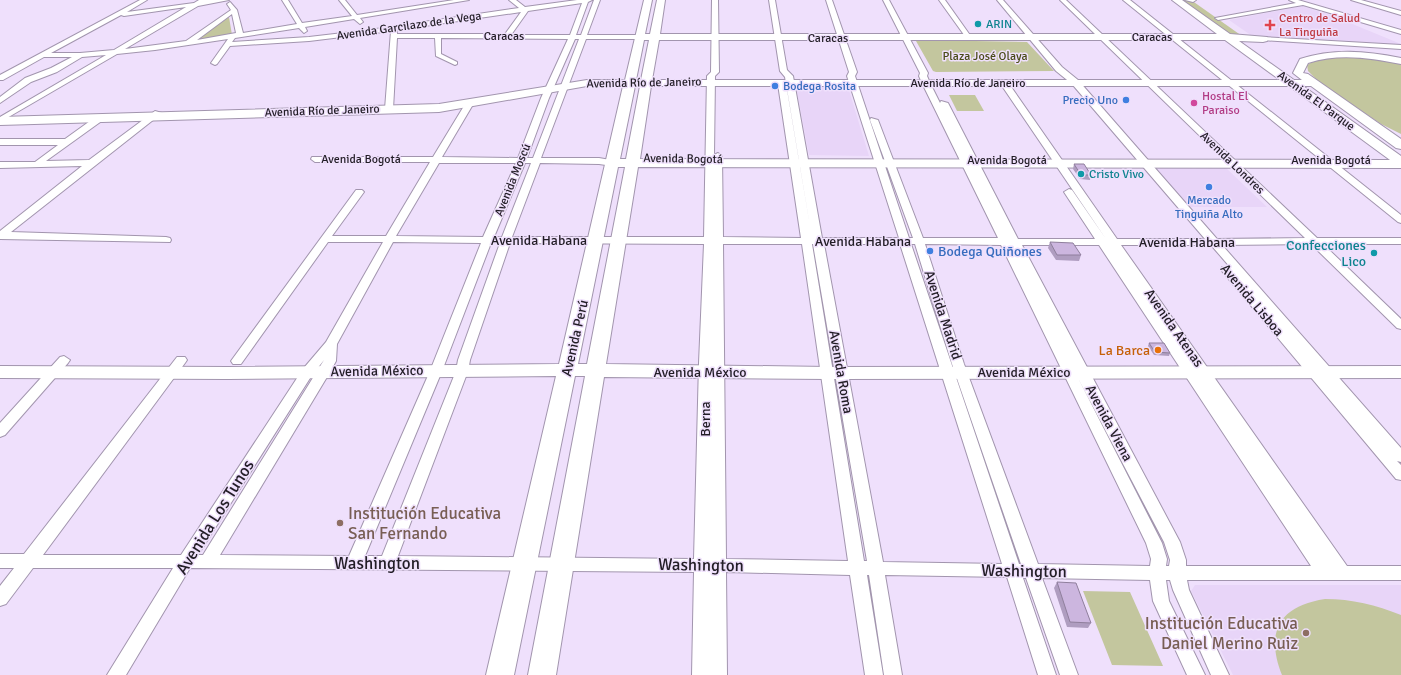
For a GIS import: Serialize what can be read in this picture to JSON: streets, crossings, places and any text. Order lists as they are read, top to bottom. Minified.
{"streets":{"street":["Avenida Garcilazo de la Vega","Caracas","Avenida Río de Janeiro","Avenida El Parque","Avenida Bogotá","Avenida Londres","Avenida Moscú","Avenida Habana","Avenida Lisboa","Avenida Madrid","Avenida Atenas","Avenida Perú","Avenida México","Avenida Roma","Berna","Avenida Viena","Avenida Los Tunos","Washington"]},"crossings":[["Avenida Garcilazo de la Vega","Caracas"],["Avenida Garcilazo de la Vega","Avenida Moscú"],["Caracas","Avenida El Parque"],["Caracas","Avenida Londres"],["Caracas","Avenida Moscú"],["Caracas","Avenida Lisboa"],["Caracas","Avenida Madrid"],["Caracas","Avenida Perú"],["Caracas","Avenida Roma"],["Caracas","Avenida Viena"],["Avenida Río de Janeiro","Avenida El Parque"],["Avenida Río de Janeiro","Avenida Londres"],["Avenida Río de Janeiro","Avenida Moscú"],["Avenida Río de Janeiro","Avenida Lisboa"],["Avenida Río de Janeiro","Avenida Madrid"],["Avenida Río de Janeiro","Avenida Atenas"],["Avenida Río de Janeiro","Avenida Perú"],["Avenida Río de Janeiro","Avenida Roma"],["Avenida Río de Janeiro","Berna"],["Avenida Río de Janeiro","Avenida Viena"],["Avenida El Parque","Avenida Bogotá"],["Avenida Bogotá","Avenida Londres"],["Avenida Bogotá","Avenida Moscú"],["Avenida Bogotá","Avenida Lisboa"],["Avenida Bogotá","Avenida Madrid"],["Avenida Bogotá","Avenida Atenas"],["Avenida Bogotá","Avenida Perú"],["Avenida Bogotá","Avenida Roma"],["Avenida Bogotá","Berna"],["Avenida Bogotá","Avenida Viena"],["Avenida Londres","Avenida Habana"],["Avenida Moscú","Avenida Habana"],["Avenida Moscú","Avenida México"],["Avenida Moscú","Washington"],["Avenida Habana","Avenida Lisboa"],["Avenida Habana","Avenida Madrid"],["Avenida Habana","Avenida Atenas"],["Avenida Habana","Avenida Perú"],["Avenida Habana","Avenida Roma"],["Avenida Habana","Berna"],["Avenida Habana","Avenida Viena"],["Avenida Lisboa","Avenida México"],["Avenida Madrid","Avenida México"],["Avenida Madrid","Washington"],["Avenida Atenas","Avenida México"],["Avenida Atenas","Washington"],["Avenida Perú","Avenida México"],["Avenida Perú","Washington"],["Avenida México","Avenida Roma"],["Avenida México","Berna"],["Avenida México","Avenida Viena"],["Avenida México","Avenida Los Tunos"],["Avenida Roma","Washington"],["Berna","Washington"],["Avenida Viena","Washington"],["Avenida Los Tunos","Washington"]],"parks":["Plaza José Olaya"],"places":{"other":["ARIN","Bodega Rosita","Precio Uno","Hostal El Paraiso","Cristo Vivo","Mercado Tinguiña Alto","Bodega Quiñones","Confecciones Lico","La Barca","Institución Educativa San Fernando","Institución Educativa Daniel Merino Ruiz"],"health":["Centro de Salud La Tinguiña"]}}
